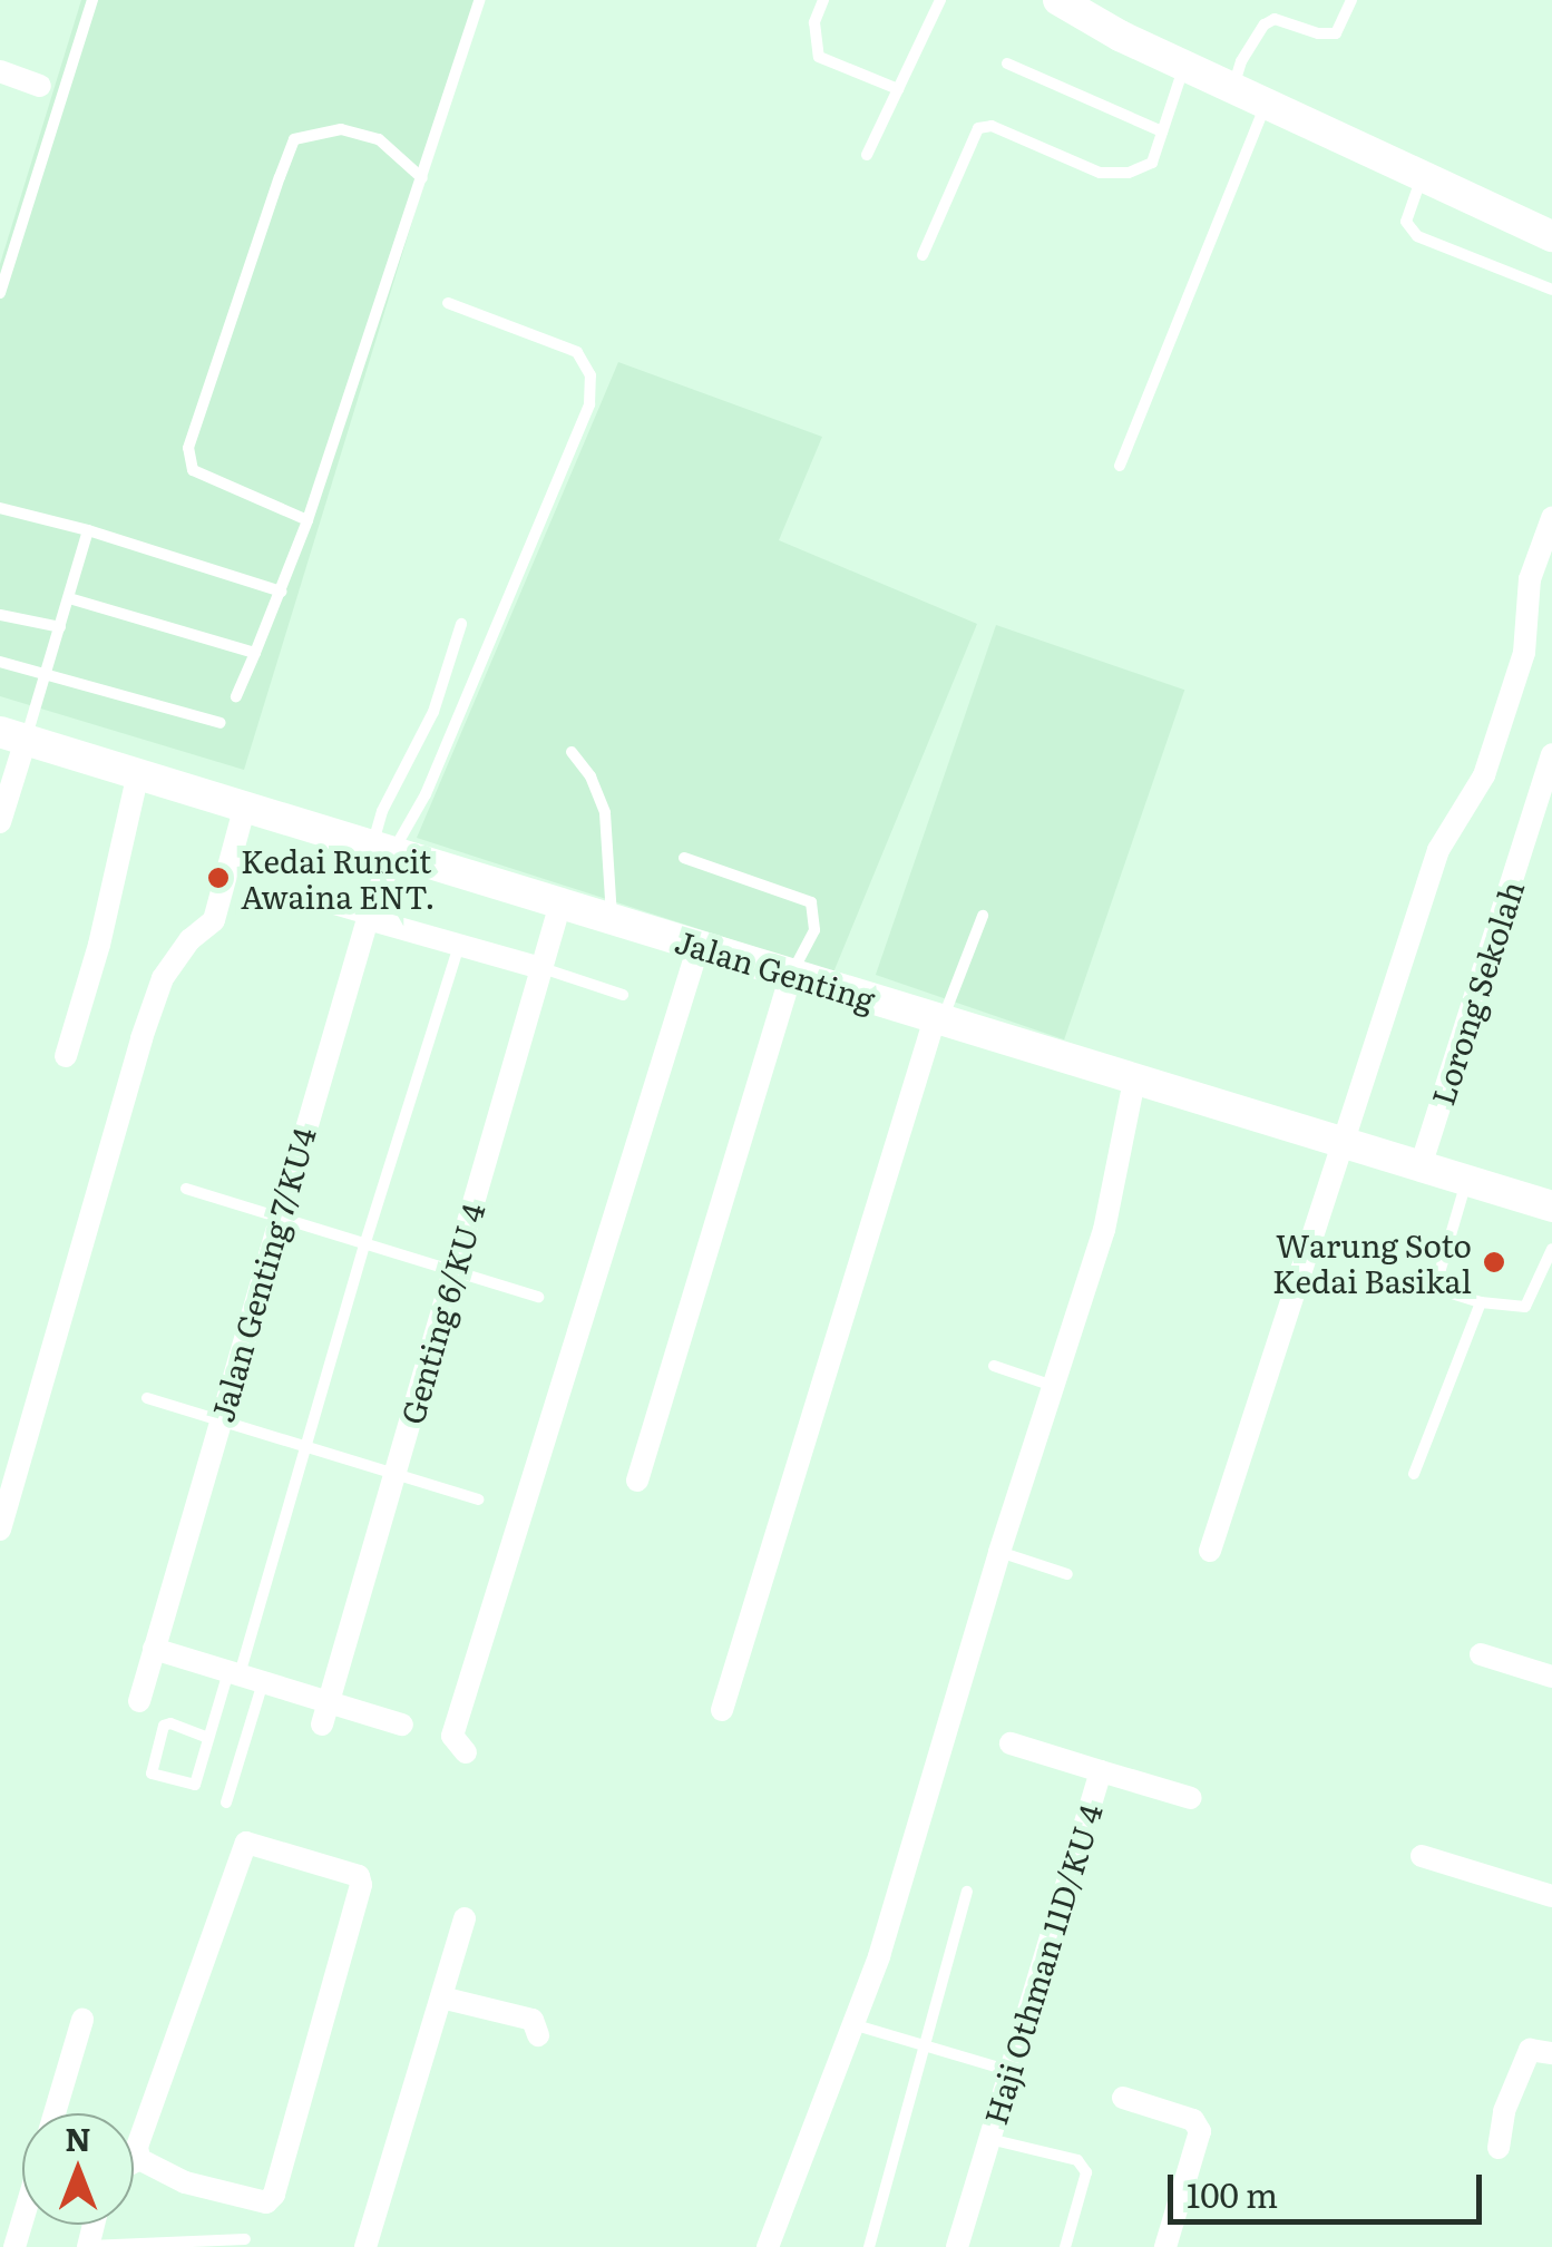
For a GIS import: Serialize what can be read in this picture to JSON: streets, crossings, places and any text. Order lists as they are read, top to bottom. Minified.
{"streets":{"street":["Jalan Genting","Lorong Sekolah","Jalan Genting 7/KU4","Genting 6/KU 4","Haji Othman 11D/KU 4"]},"crossings":[["Jalan Genting","Lorong Sekolah"],["Jalan Genting","Jalan Genting 7/KU4"],["Jalan Genting","Genting 6/KU 4"]],"places":["Kedai Runcit Awaina ENT.","Warung Soto Kedai Basikal"],"scale_bar":"100 m","north":"top"}
